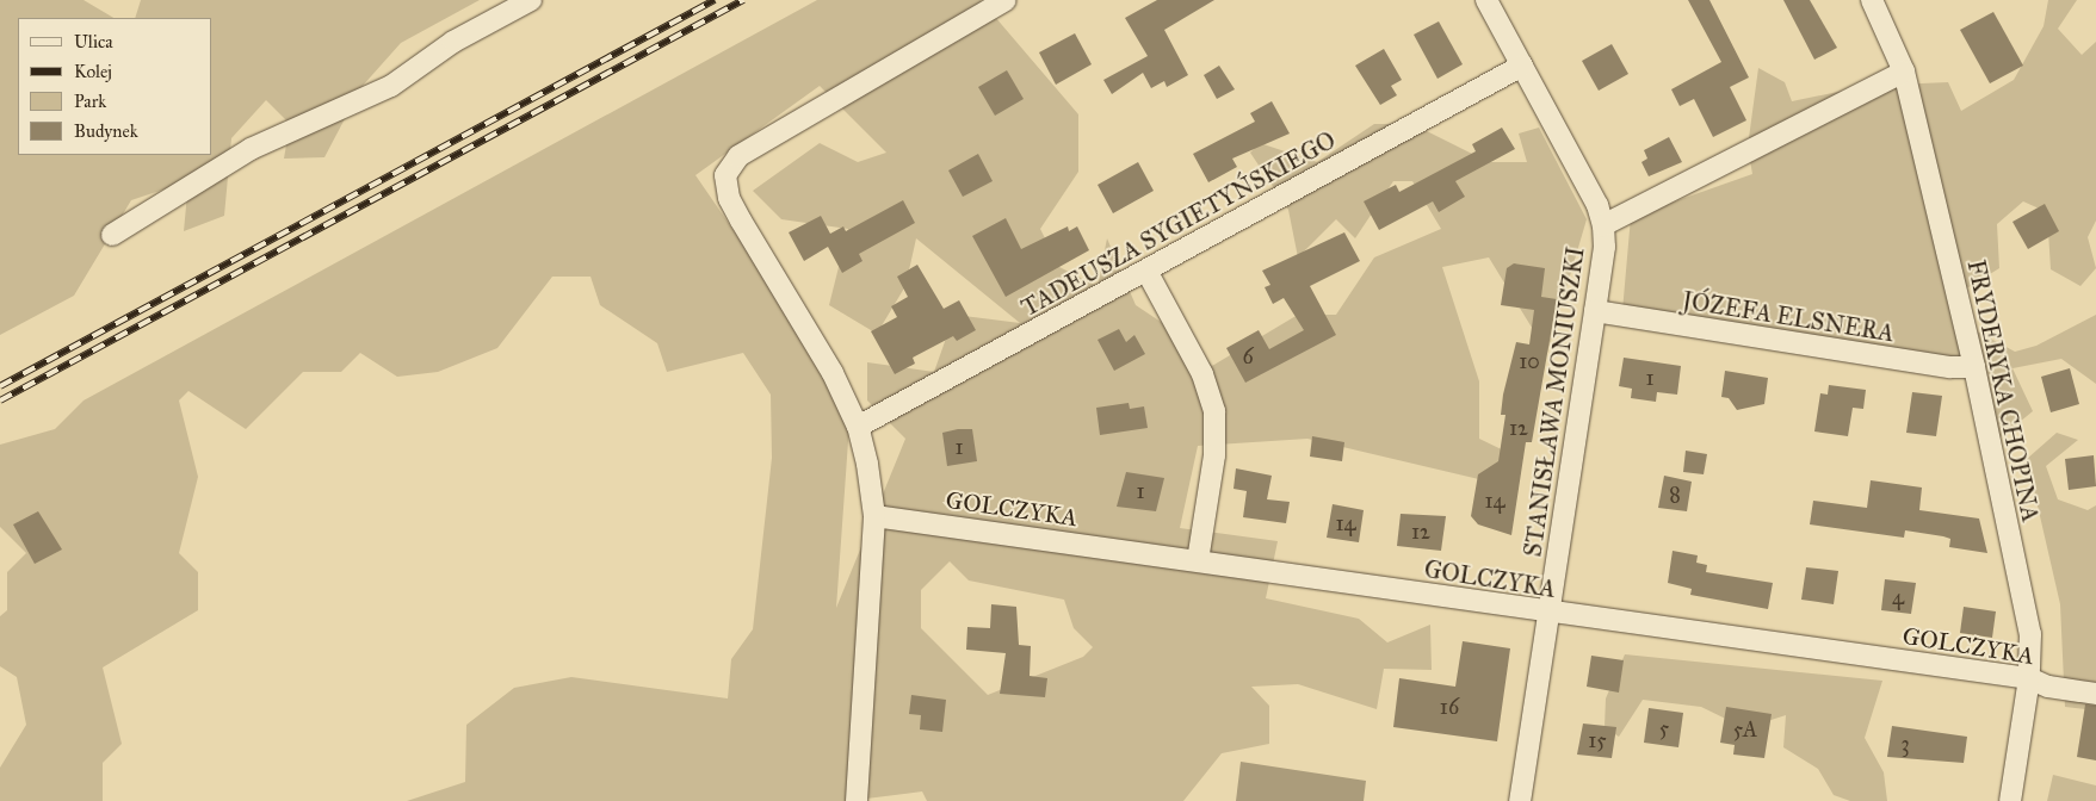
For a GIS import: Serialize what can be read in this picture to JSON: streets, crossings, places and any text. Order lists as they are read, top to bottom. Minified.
{"streets":{"street":["TADEUSZA SYGIETYŃSKIEGO","JÓZEFA ELSNERA","FRYDERYKA CHOPINA","STANISŁAWA MONIUSZKI","GOLCZYKA"]},"crossings":[["TADEUSZA SYGIETYŃSKIEGO","STANISŁAWA MONIUSZKI"],["JÓZEFA ELSNERA","FRYDERYKA CHOPINA"],["JÓZEFA ELSNERA","STANISŁAWA MONIUSZKI"],["FRYDERYKA CHOPINA","GOLCZYKA"],["STANISŁAWA MONIUSZKI","GOLCZYKA"]],"house_numbers":["6","10","1","12","1","1","8","14","14","12","4","16","5","5A","15","3"],"legend":["Ulica","Kolej","Park","Budynek"]}
